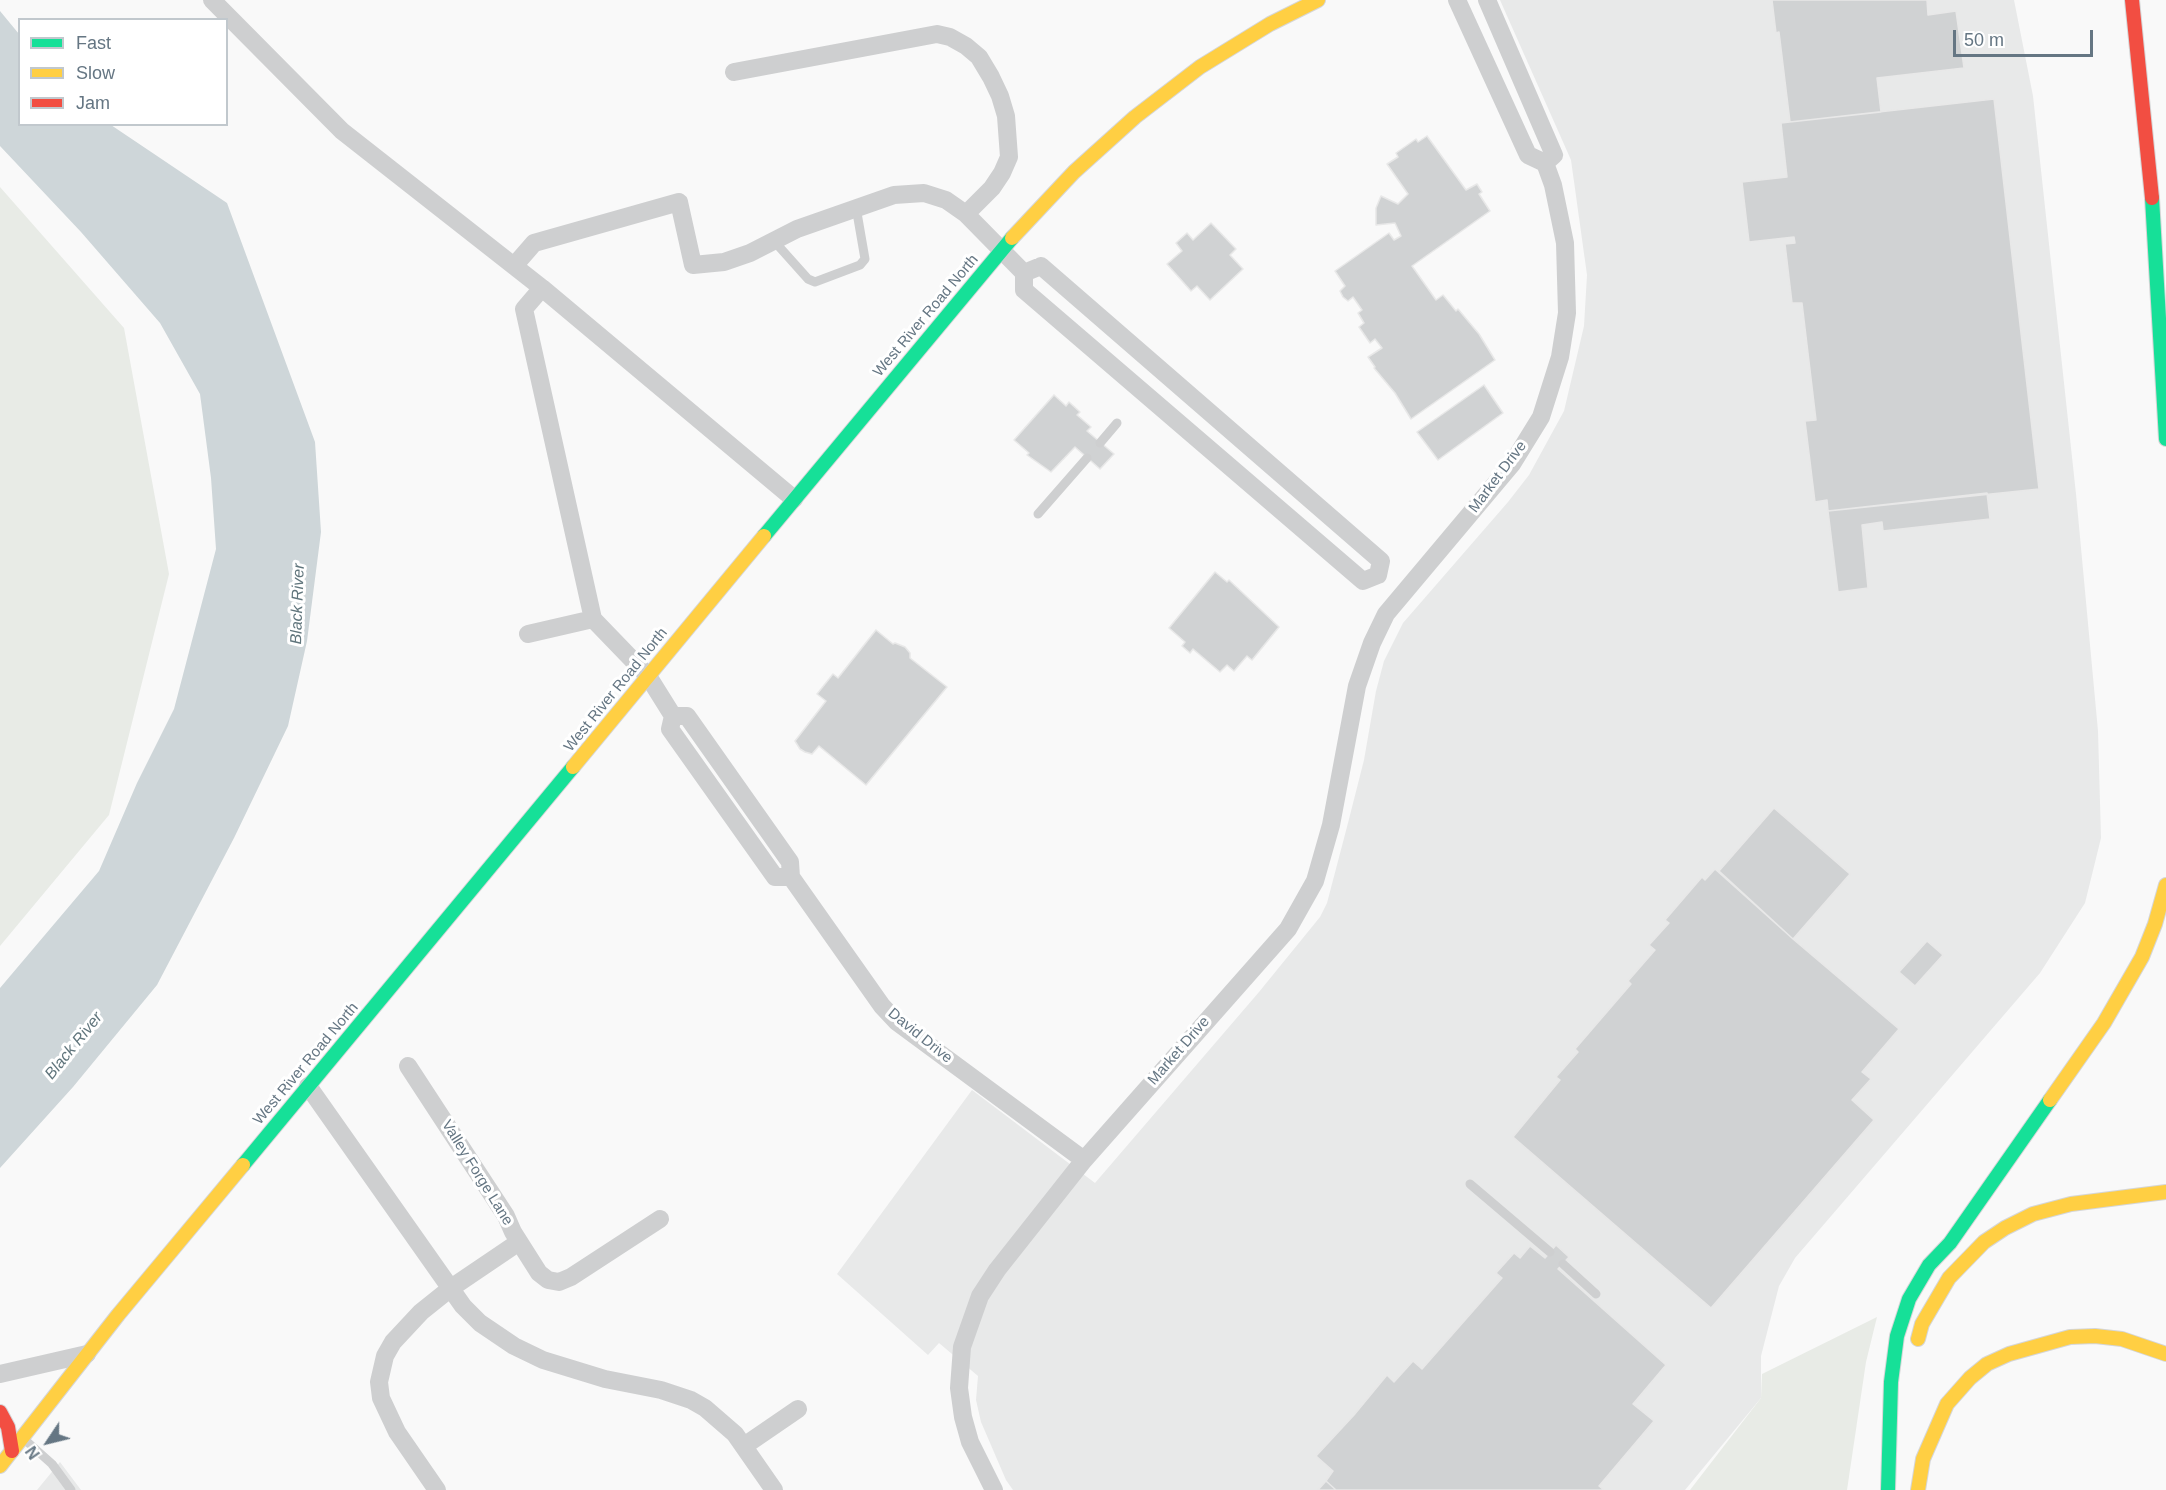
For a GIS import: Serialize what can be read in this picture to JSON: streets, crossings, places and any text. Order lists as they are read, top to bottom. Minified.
{"streets":{"main road":["West River Road North"],"street":["Market Drive","David Drive","Valley Forge Lane"]},"crossings":[["West River Road North","David Drive"],["Market Drive","David Drive"]],"water":["Black River"],"legend":["Fast","Slow","Jam"],"scale_bar":"50 m","north":"bottom left"}
